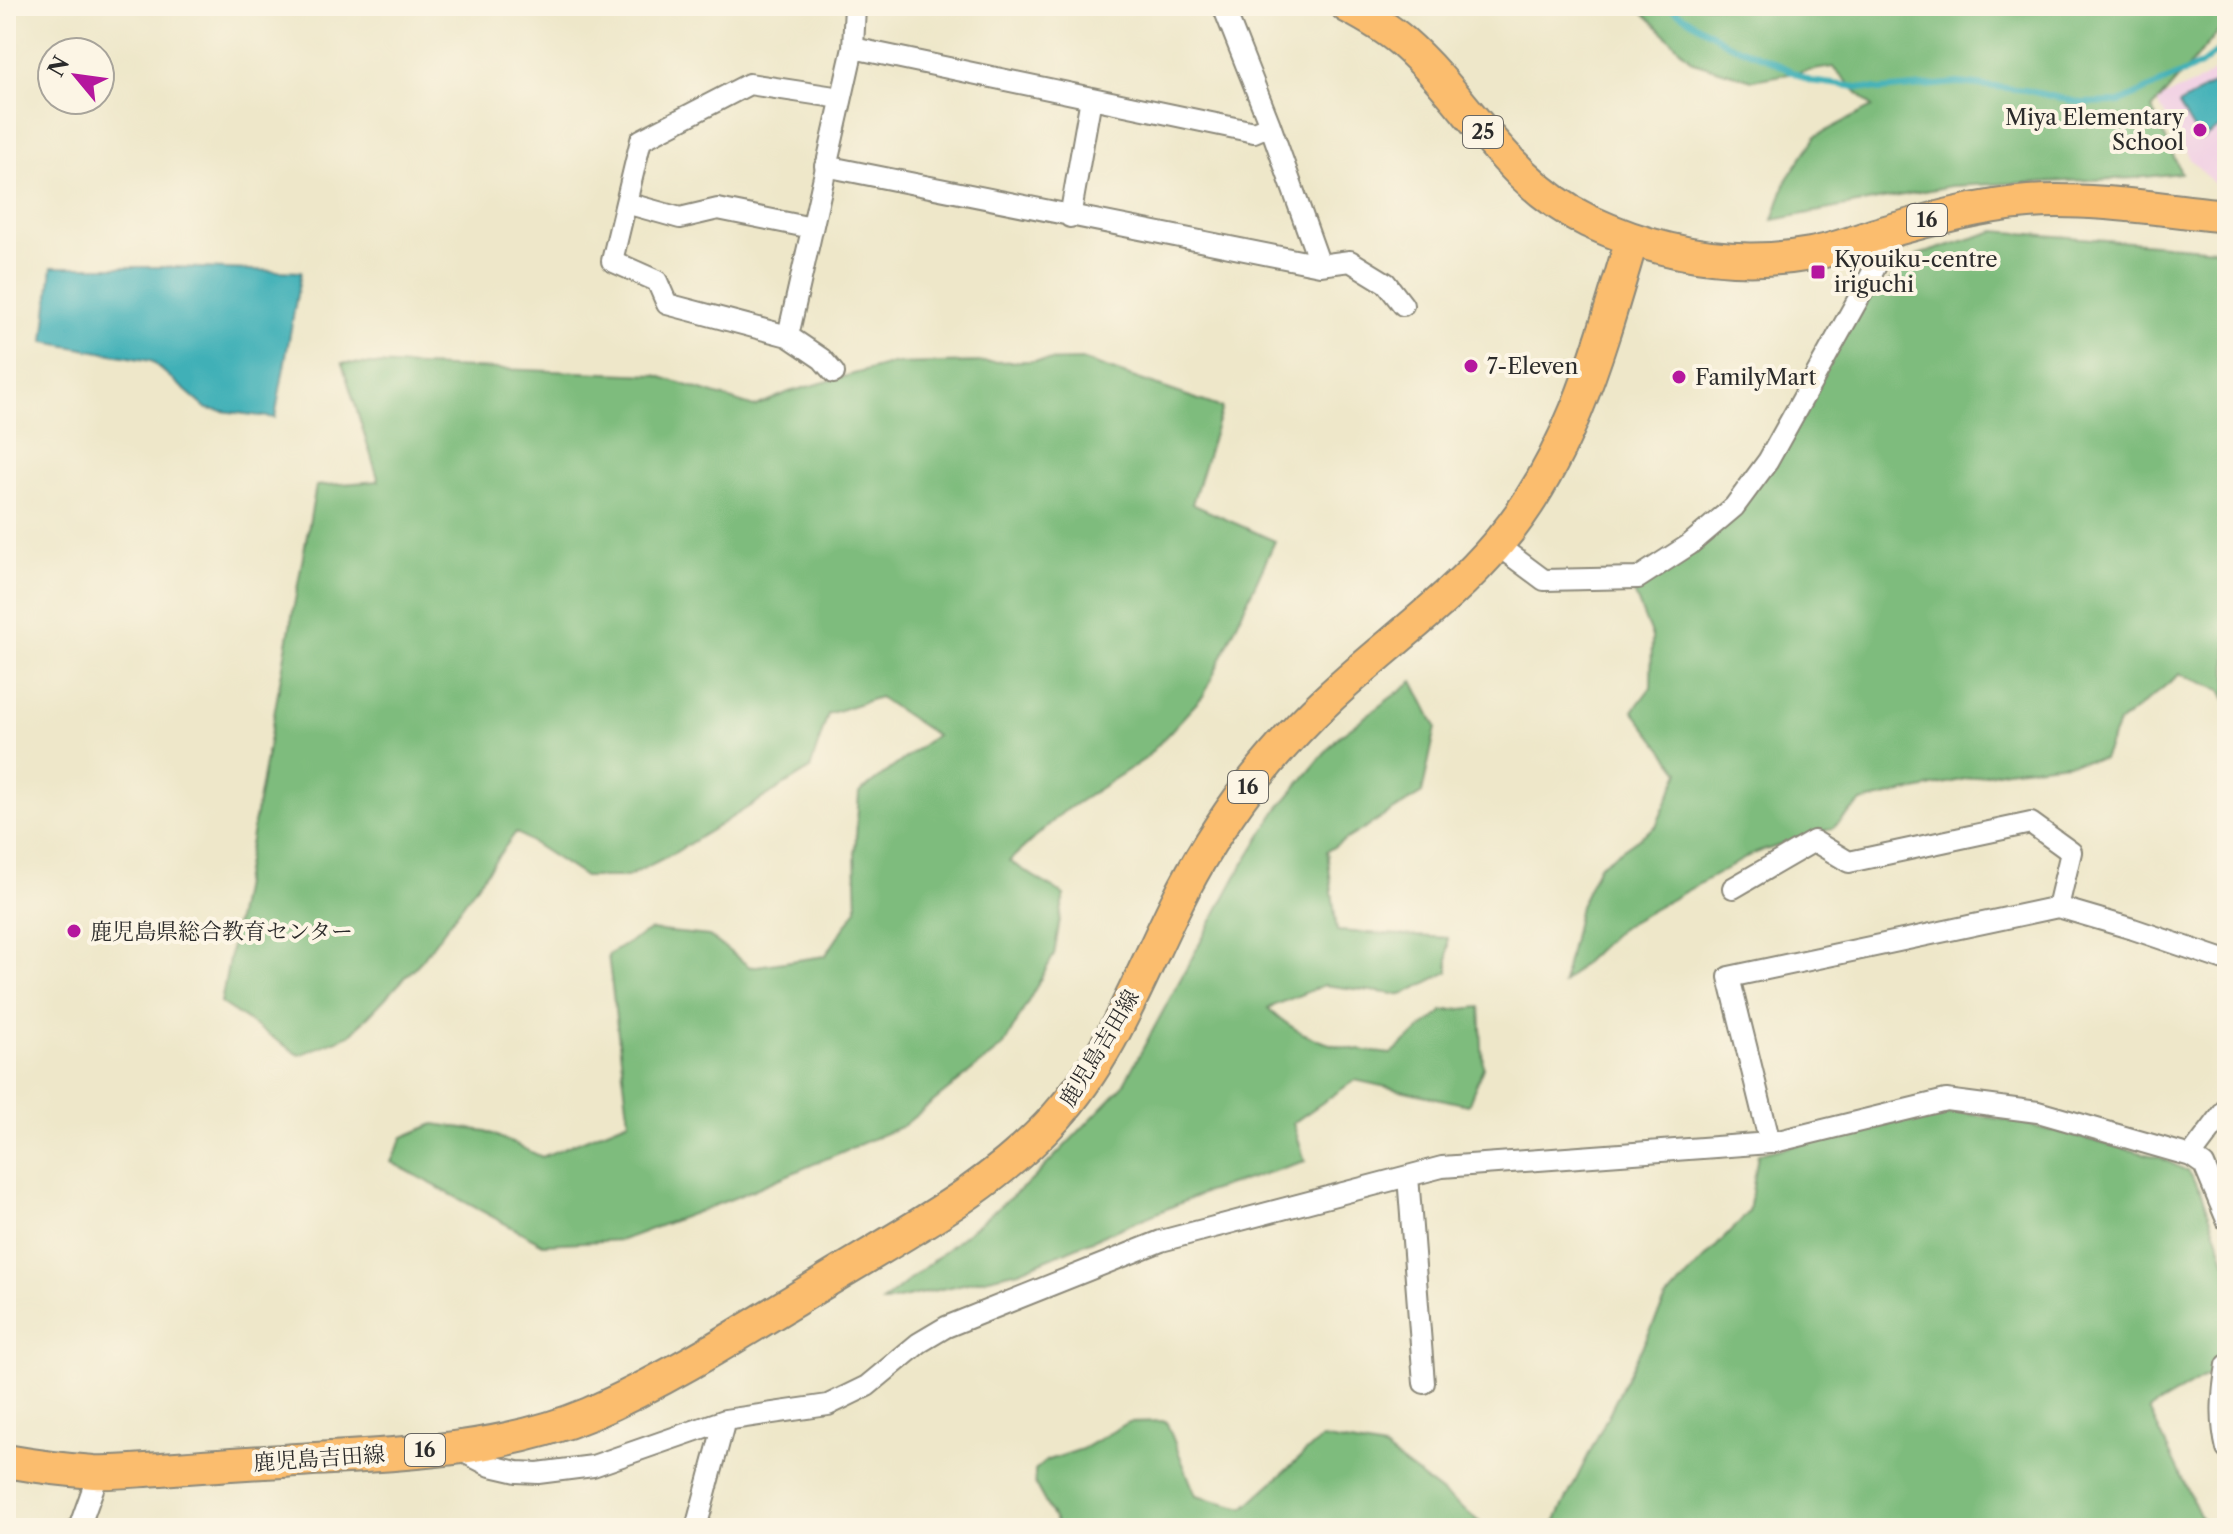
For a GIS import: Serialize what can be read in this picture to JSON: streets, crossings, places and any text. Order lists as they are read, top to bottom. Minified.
{"streets":{"main road":["25","16","鹿児島吉田線"]},"crossings":[["25","16"],["25","鹿児島吉田線"],["16","鹿児島吉田線"]],"places":{"other":["Miya Elementary School","7-Eleven","FamilyMart","鹿児島県総合教育センター"],"transit":["Kyouiku-centre iriguchi"]},"north":"top left"}
